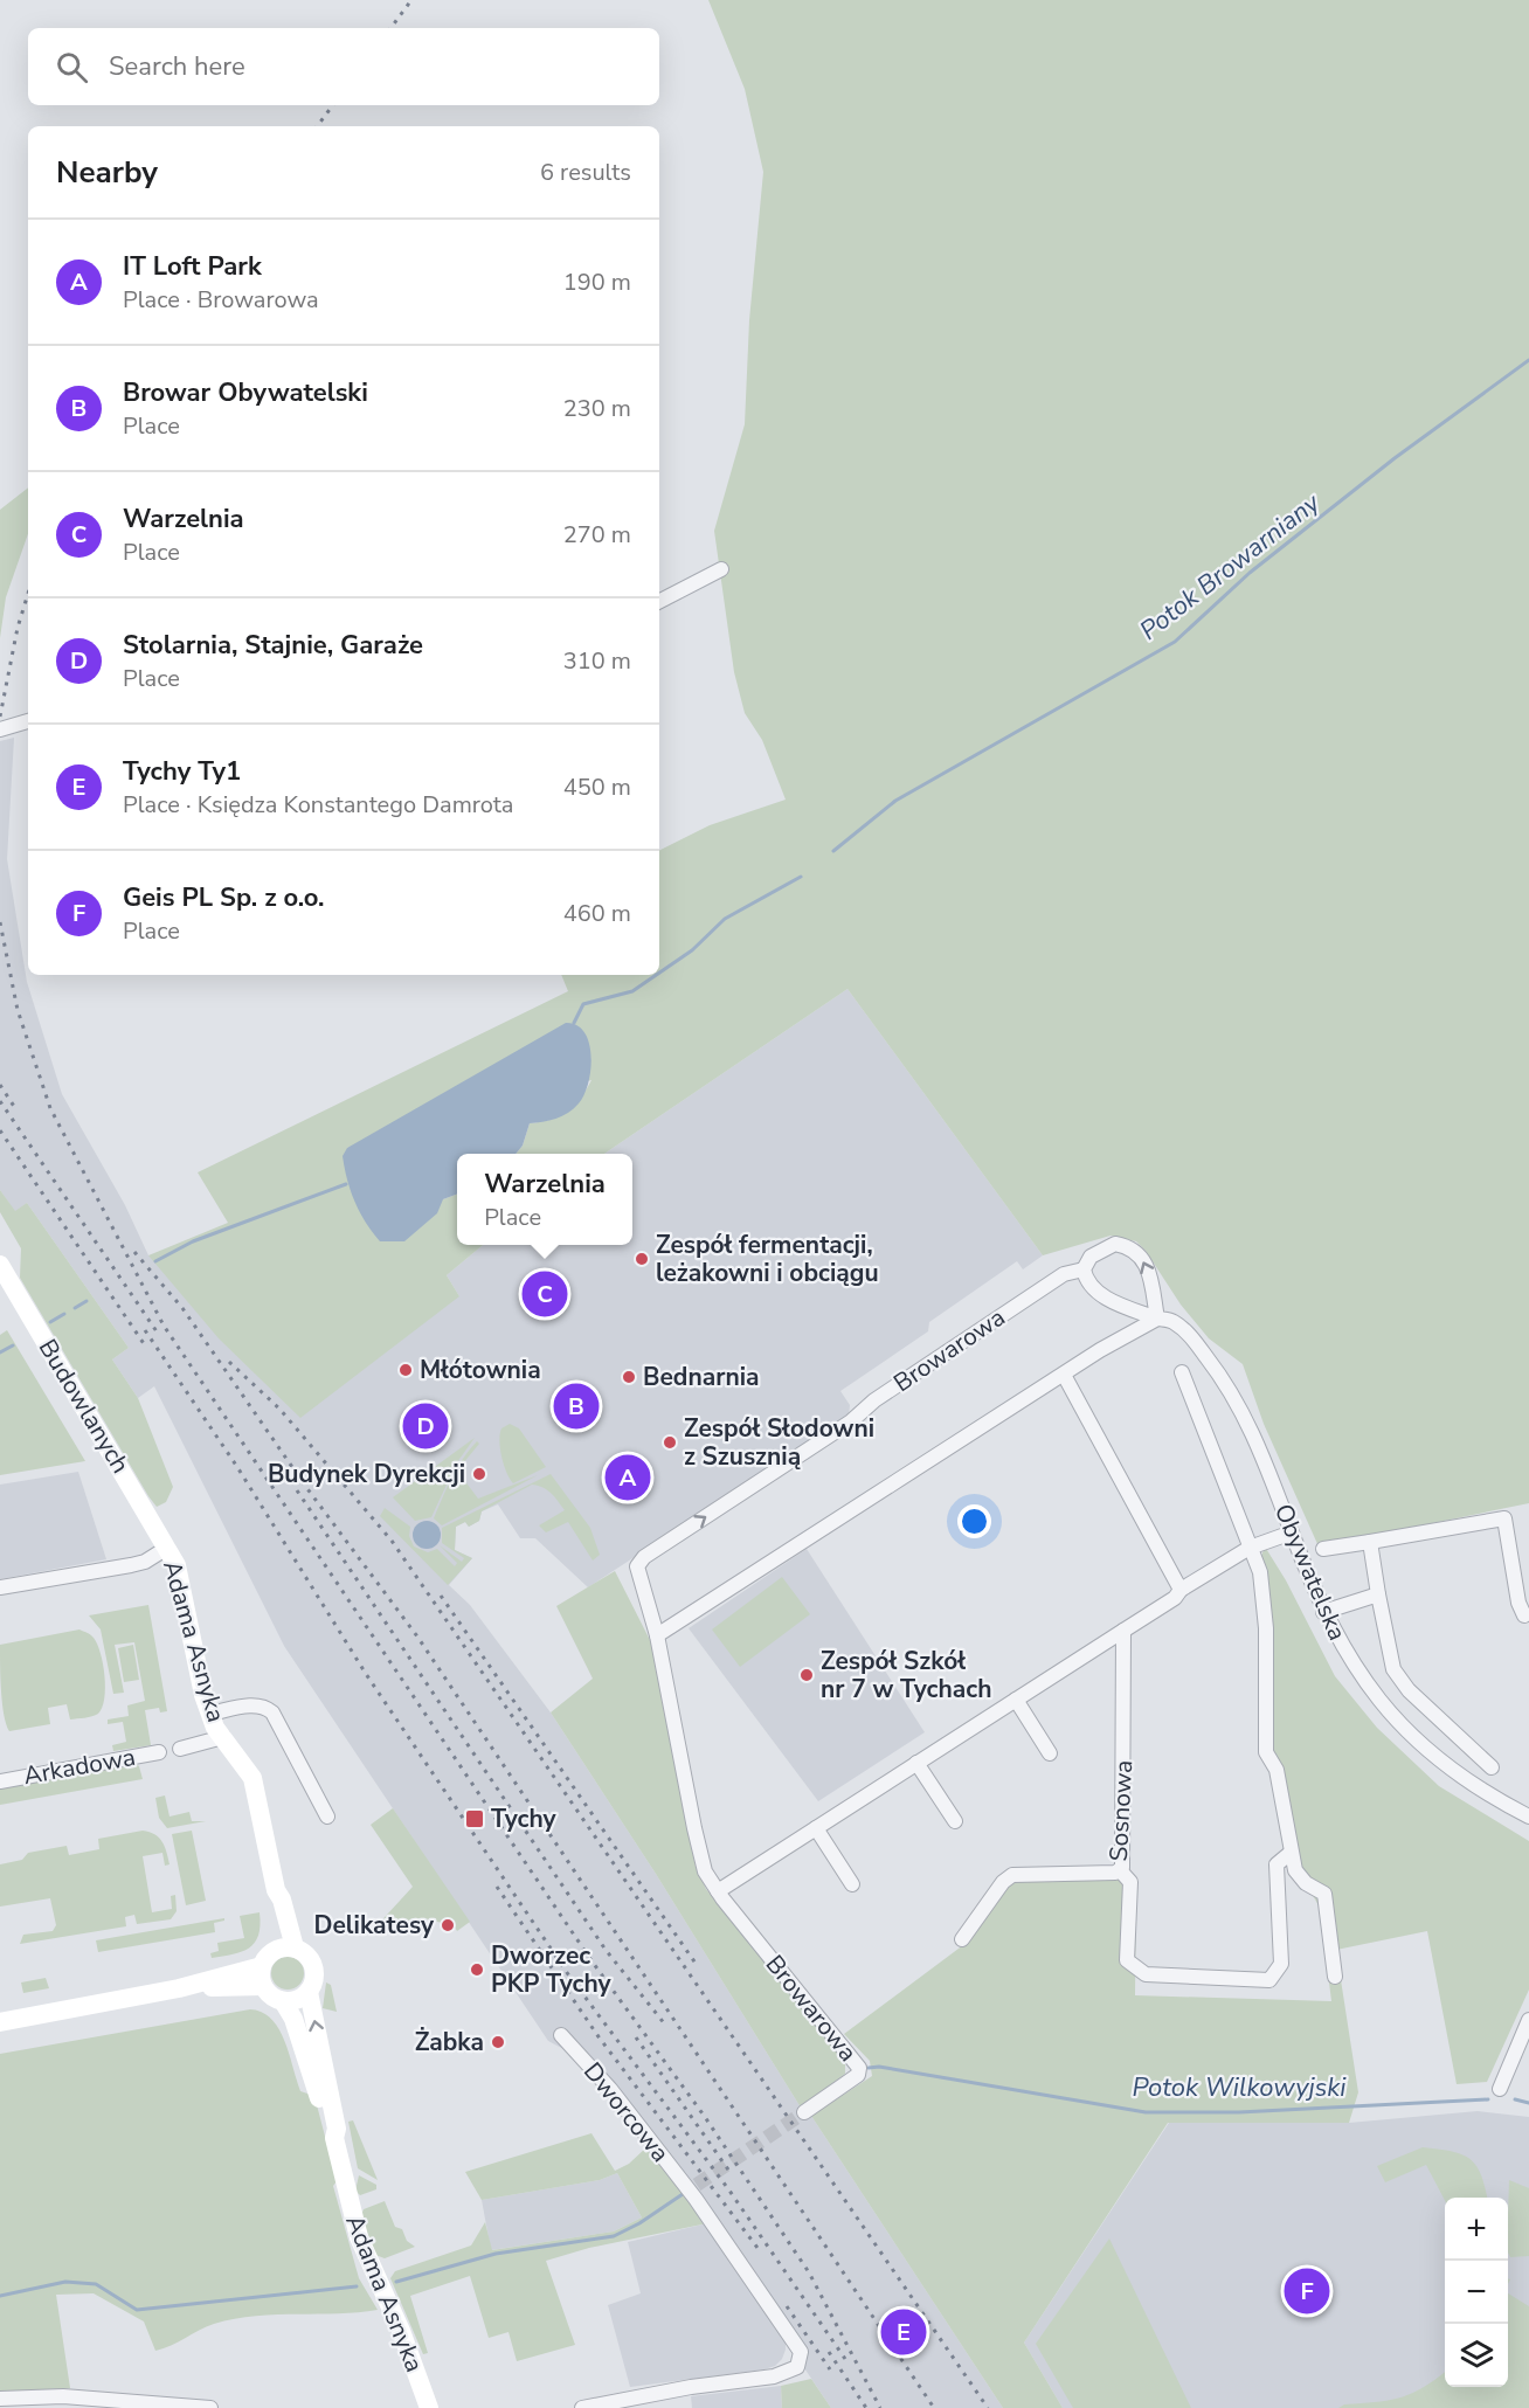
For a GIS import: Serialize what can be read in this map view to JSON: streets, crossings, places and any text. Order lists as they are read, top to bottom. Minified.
{"streets":{"street":["Browarowa","Budowlanych","Obywatelska","Adama Asnyka","Arkadowa","Sosnowa","Dworcowa"]},"crossings":[["Browarowa","Obywatelska"],["Budowlanych","Adama Asnyka"]],"water":["Potok Browarniany","Potok Wilkowyjski"],"places":{"other":["Zespół fermentacji, leżakowni i obciągu","Młótownia","Bednarnia","Zespół Słodowni z Szusznią","Budynek Dyrekcji","Zespół Szkół nr 7 w Tychach","Delikatesy","Dworzec PKP Tychy","Żabka"],"transit":["Tychy"]},"page":{"search":"Search here","heading":["Nearby","6 results"],"list":[{"mark":"A","name":"IT Loft Park","note":"Place · Browarowa","value":"190 m"},{"mark":"B","name":"Browar Obywatelski","note":"Place","value":"230 m"},{"mark":"C","name":"Warzelnia","note":"Place","value":"270 m"},{"mark":"D","name":"Stolarnia, Stajnie, Garaże","note":"Place","value":"310 m"},{"mark":"E","name":"Tychy Ty1","note":"Place · Księdza Konstantego Damrota","value":"450 m"},{"mark":"F","name":"Geis PL Sp. z o.o.","note":"Place","value":"460 m"}],"popup":["Warzelnia","Place"],"pins":["C","B","D","A","F","E"],"map_buttons":["+","−"]}}
